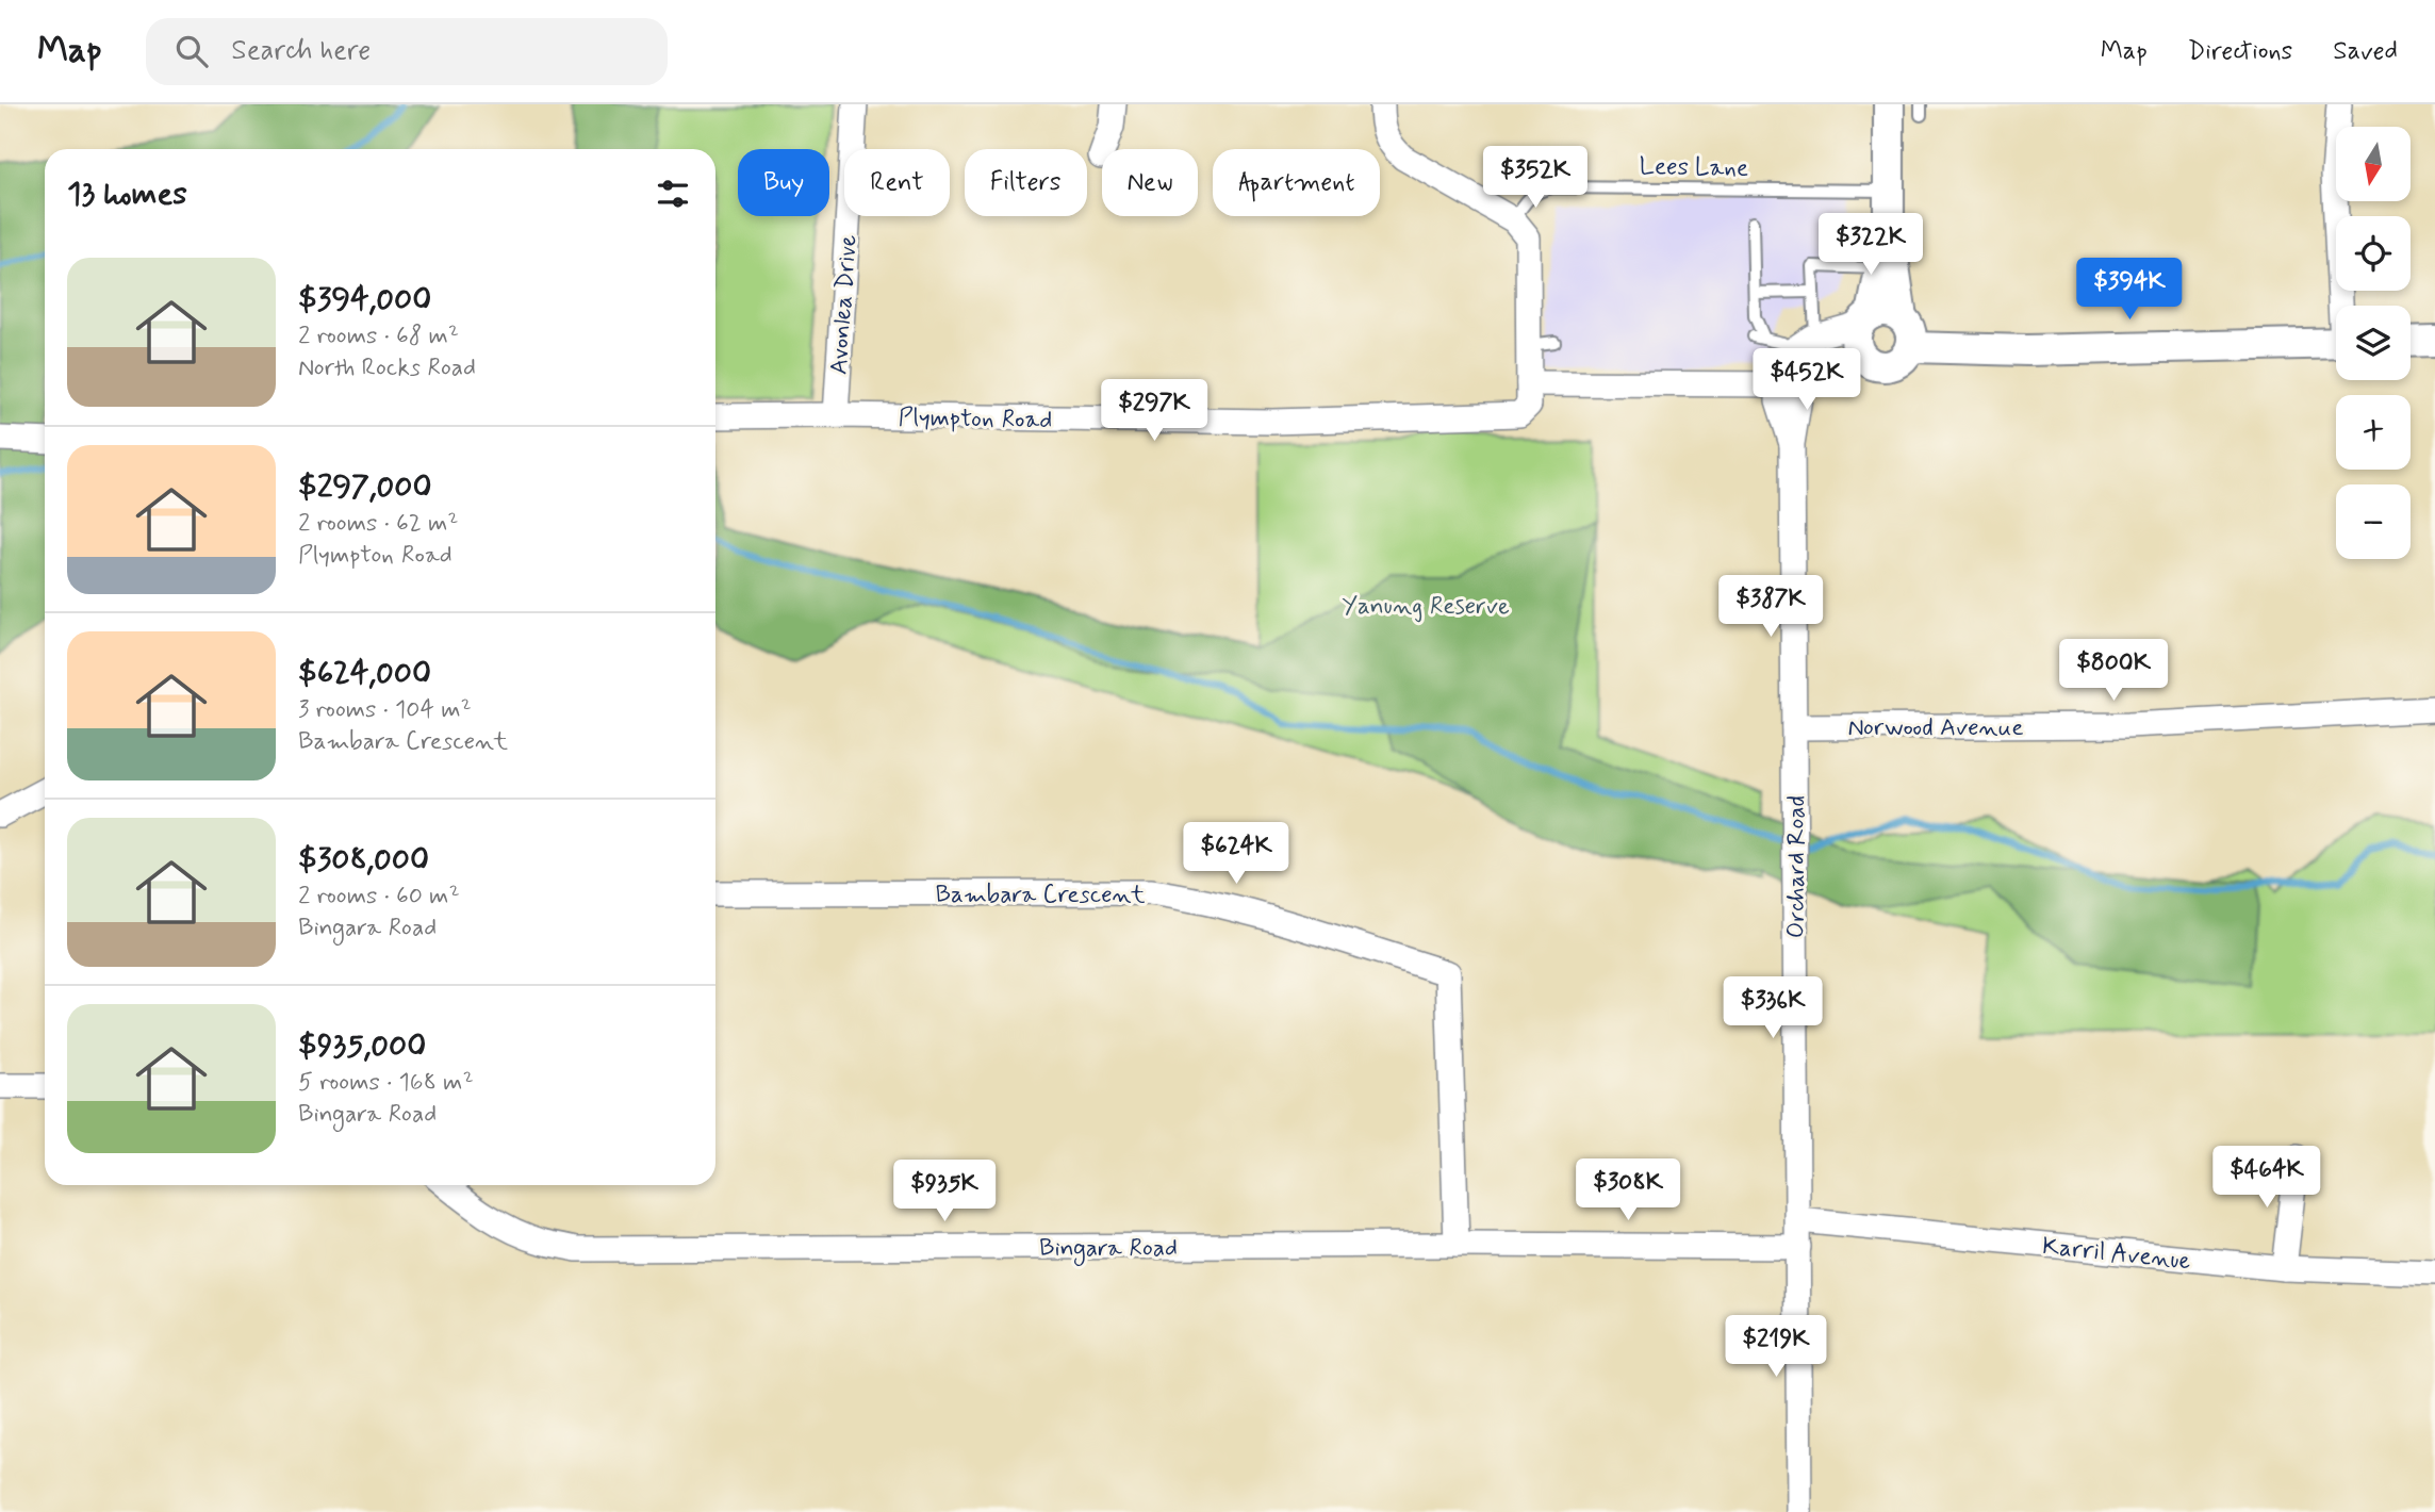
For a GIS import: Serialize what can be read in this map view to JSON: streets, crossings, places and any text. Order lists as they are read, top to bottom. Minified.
{"streets":{"street":["Avonlea Drive","Plympton Road","Norwood Avenue","Orchard Road","Bambara Crescent","Bingara Road","Karril Avenue"],"lane":["Lees Lane"]},"crossings":[["Avonlea Drive","Plympton Road"],["Norwood Avenue","Orchard Road"],["Orchard Road","Bingara Road"],["Orchard Road","Karril Avenue"],["Bambara Crescent","Bingara Road"]],"parks":["Yanung Reserve"],"north":"bottom","page":{"header":"Map","search":"Search here","nav":["Map","Directions","Saved"],"map_buttons":["+","−"],"price":["$352K","$322K","$394K","$452K","$297K","$387K","$800K","$624K","$336K","$464K","$308K","$935K","$219K"],"chip":["Buy","Rent","Filters","New","Apartment"],"heading":"13 homes","list":[{"name":"$394,000","note":"2 rooms · 68 m² · North Rocks Road"},{"name":"$297,000","note":"2 rooms · 62 m² · Plympton Road"},{"name":"$624,000","note":"3 rooms · 104 m² · Bambara Crescent"},{"name":"$308,000","note":"2 rooms · 60 m² · Bingara Road"},{"name":"$935,000","note":"5 rooms · 168 m² · Bingara Road"}]}}
